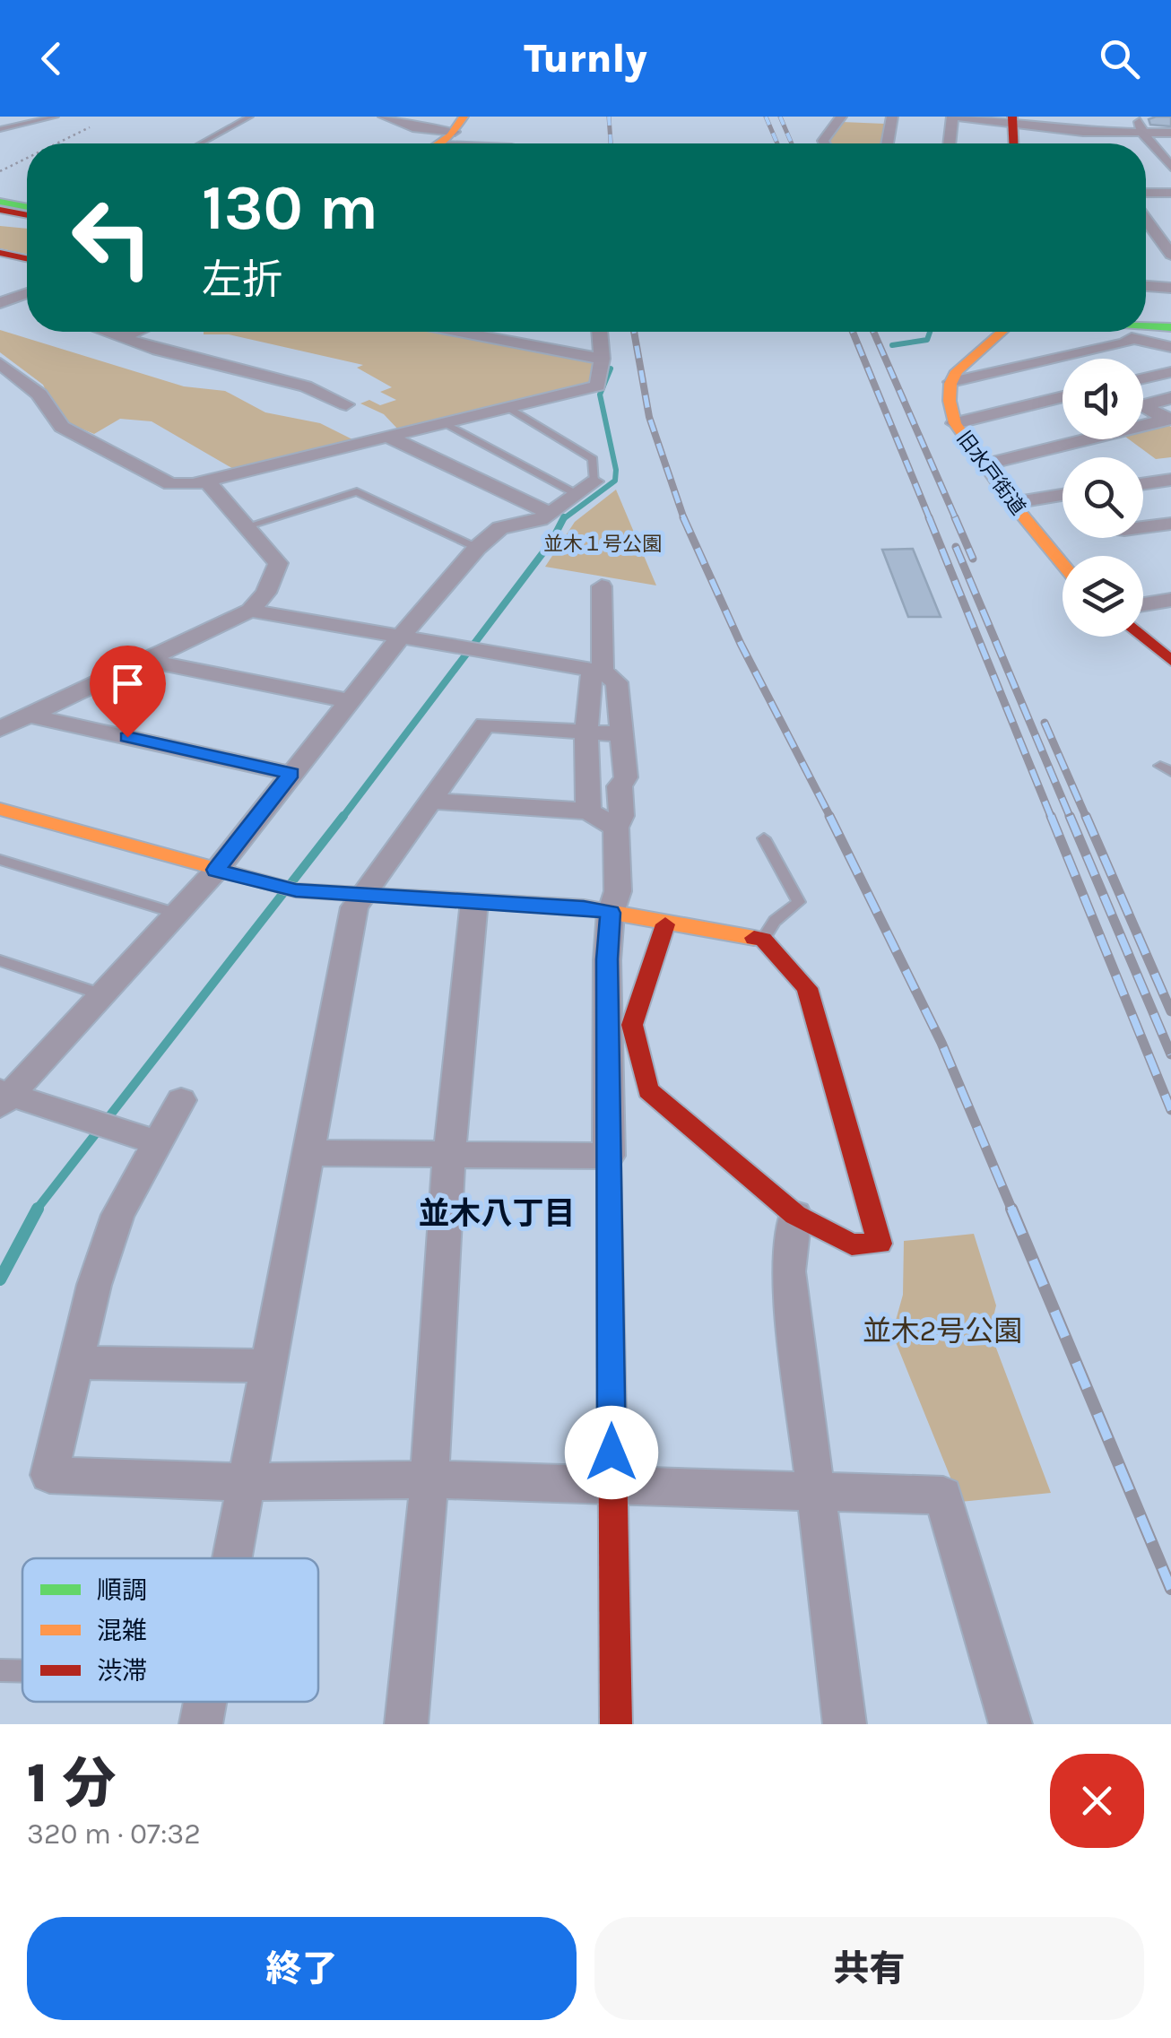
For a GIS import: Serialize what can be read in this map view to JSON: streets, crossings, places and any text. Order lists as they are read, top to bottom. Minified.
{"streets":{"main road":["旧水戸街道"]},"districts":["並木八丁目"],"parks":["並木１号公園","並木2号公園"],"legend":["順調","混雑","渋滞"],"page":{"header":"Turnly","turn":["130 m","左折"],"heading":["1 分","320 m · 07:32"],"buttons":["終了","共有"]}}
